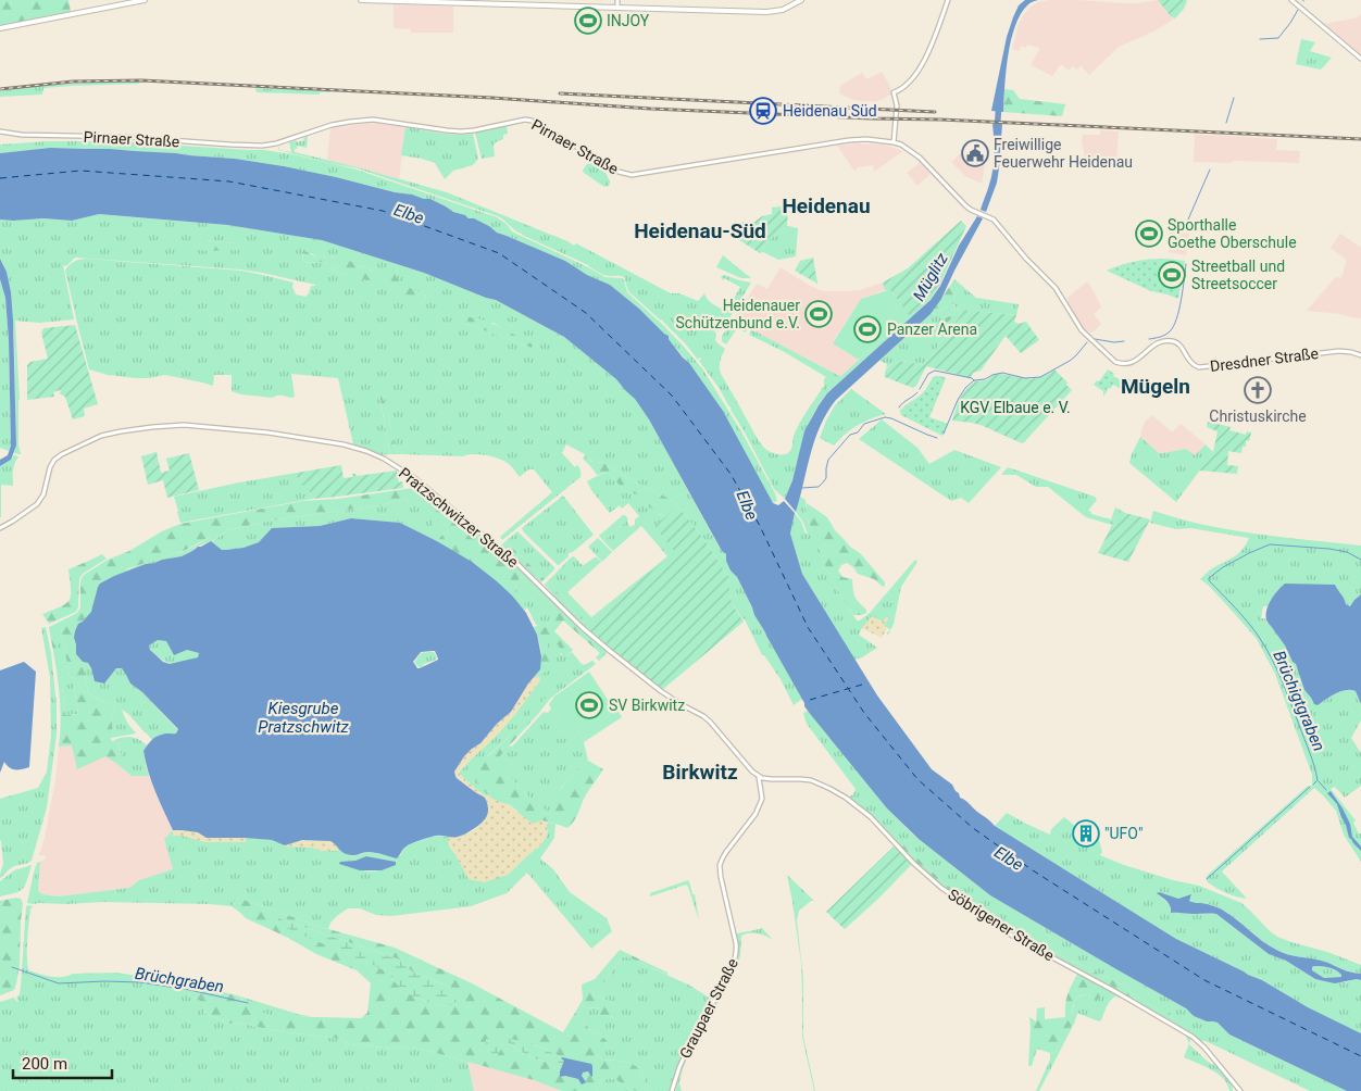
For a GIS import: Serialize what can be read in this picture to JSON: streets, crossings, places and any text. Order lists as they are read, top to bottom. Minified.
{"streets":{"street":["Pirnaer Straße","Dresdner Straße","Pratzschwitzer Straße","Söbrigener Straße","Graupaer Straße"]},"crossings":[["Pirnaer Straße","Dresdner Straße"],["Pratzschwitzer Straße","Söbrigener Straße"],["Pratzschwitzer Straße","Graupaer Straße"],["Söbrigener Straße","Graupaer Straße"]],"districts":["Heidenau","Heidenau-Süd","Mügeln","Birkwitz"],"water":["Elbe","Müglitz","Brüchigtgraben","Kiesgrube Pratzschwitz","Brüchgraben"],"parks":["KGV Elbaue e. V."],"places":{"sports":["INJOY","Sporthalle Goethe Oberschule","Streetball und Streetsoccer","Heidenauer Schützenbund e.V.","Panzer Arena","SV Birkwitz"],"station":["Heidenau Süd"],"public building":["Freiwillige Feuerwehr Heidenau"],"church":["Christuskirche"],"building":["\"UFO\""]},"scale_bar":"200 m"}
